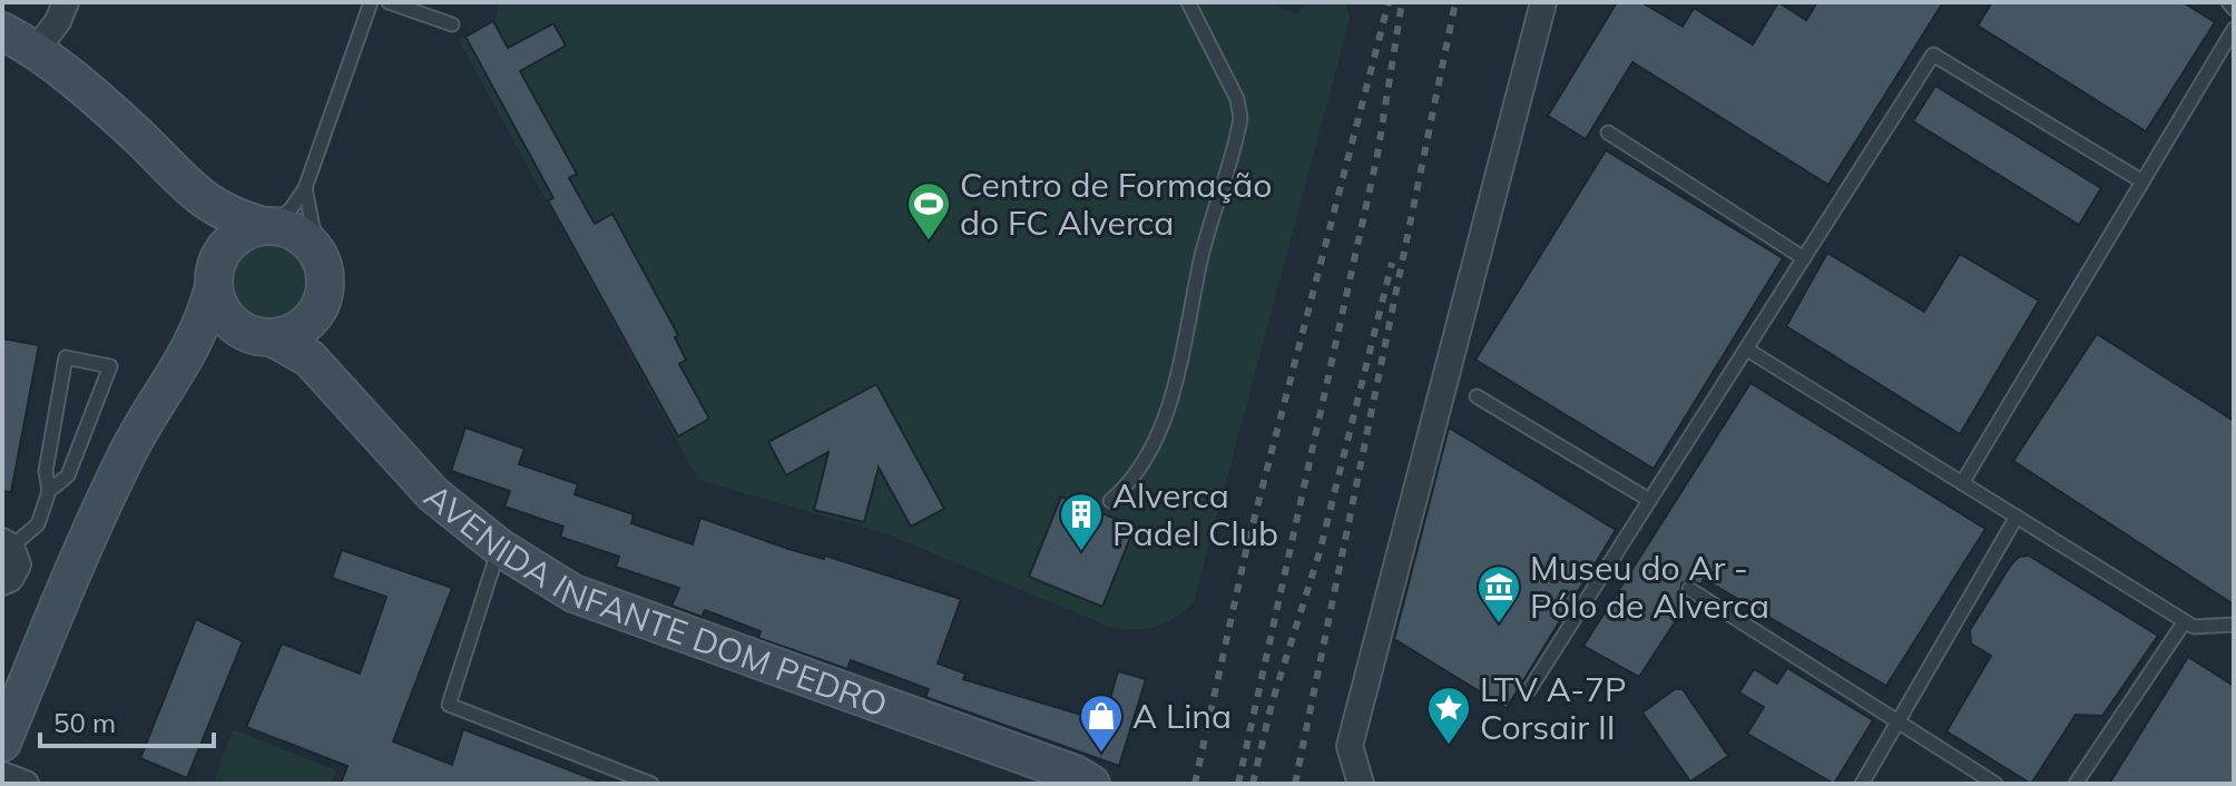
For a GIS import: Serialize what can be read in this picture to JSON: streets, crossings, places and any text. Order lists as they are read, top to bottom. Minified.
{"streets":{"main road":["AVENIDA INFANTE DOM PEDRO"]},"places":{"sports":["Centro de Formação do FC Alverca"],"building":["Alverca Padel Club"],"museum":["Museu do Ar - Pólo de Alverca"],"place":["LTV A-7P Corsair II"],"shop":["A Lina"]},"scale_bar":"50 m"}
